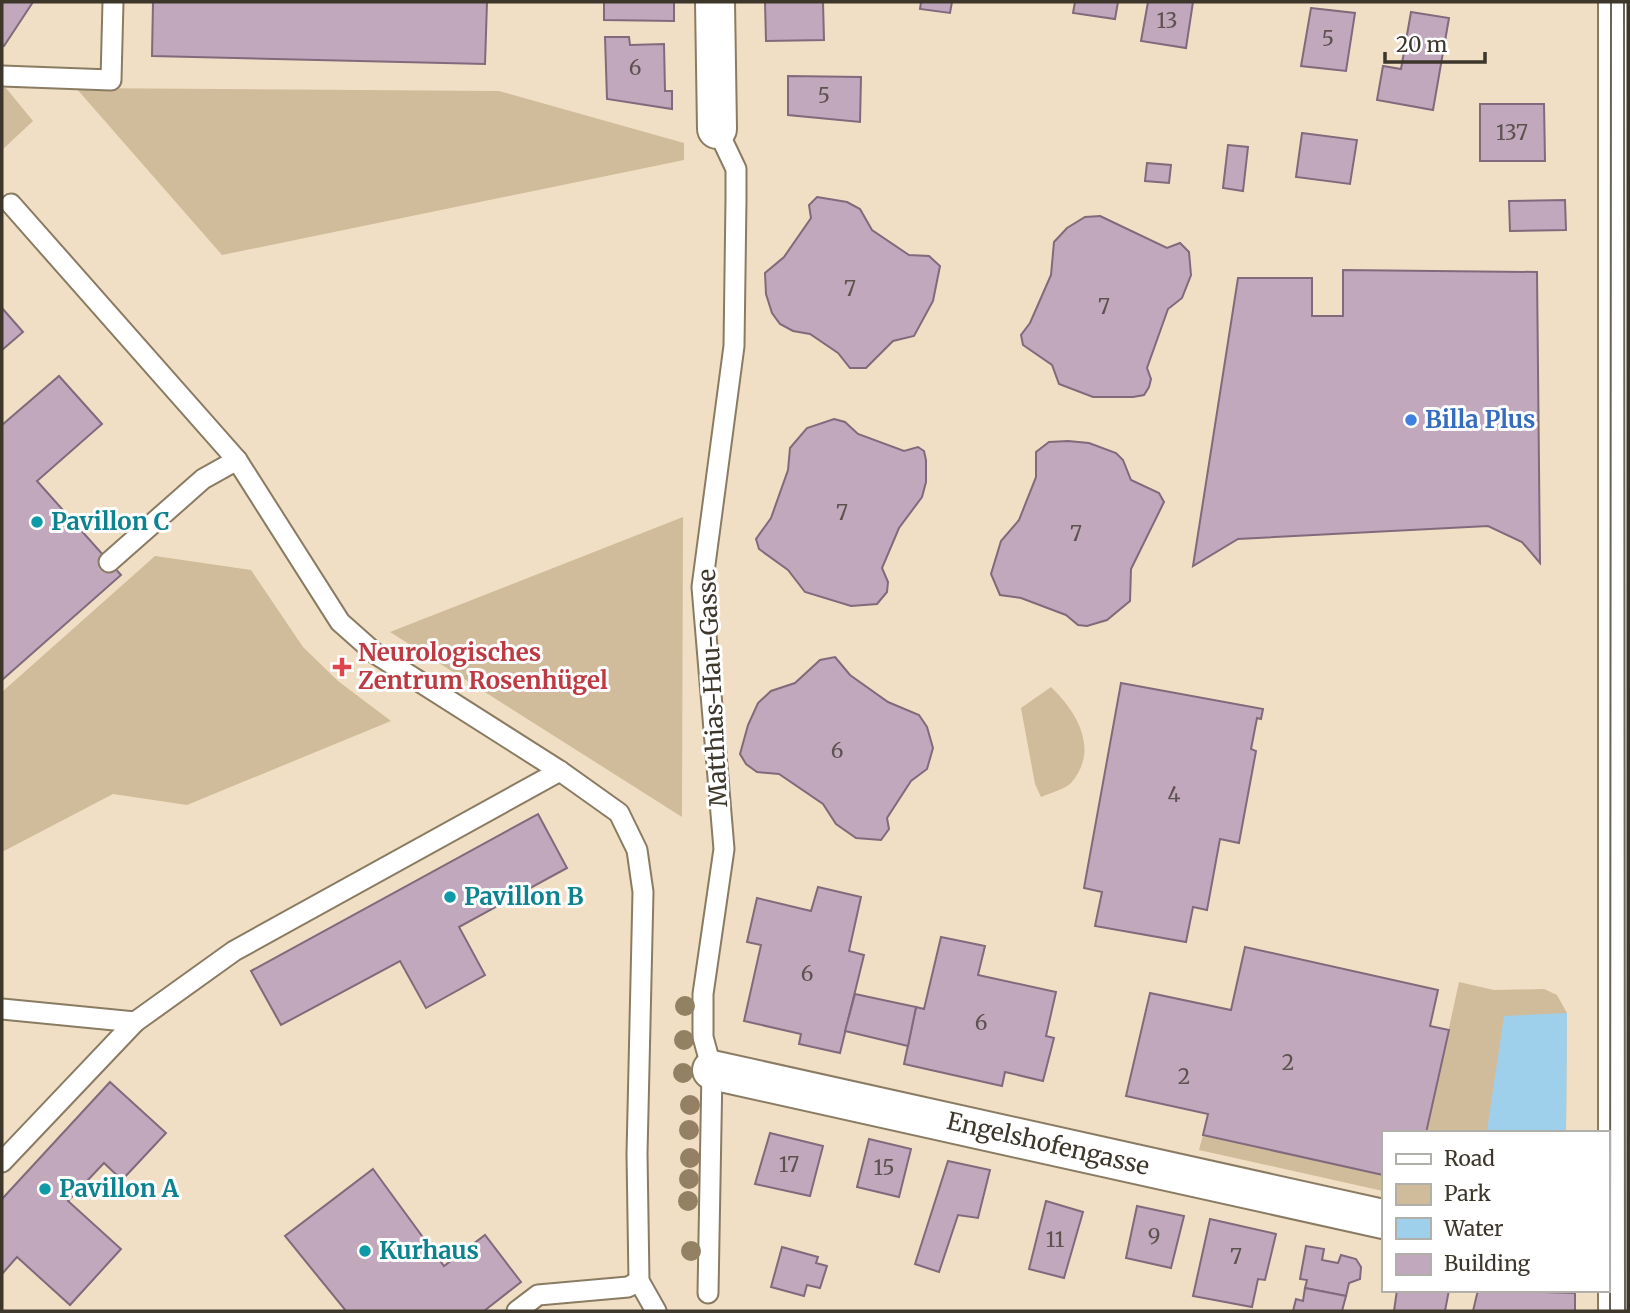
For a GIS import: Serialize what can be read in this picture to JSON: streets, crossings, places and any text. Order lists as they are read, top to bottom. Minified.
{"streets":{"main road":["Matthias-Hau-Gasse","Engelshofengasse"]},"crossings":[["Matthias-Hau-Gasse","Engelshofengasse"]],"places":{"other":["Billa Plus","Pavillon C","Pavillon B","Pavillon A","Kurhaus"],"health":["Neurologisches Zentrum Rosenhügel"]},"house_numbers":["13","5","6","5","137","7","7","7","7","6","4","6","6","2","2","17","15","9","11","7"],"legend":["Road","Park","Water","Building"],"scale_bar":"20 m"}
